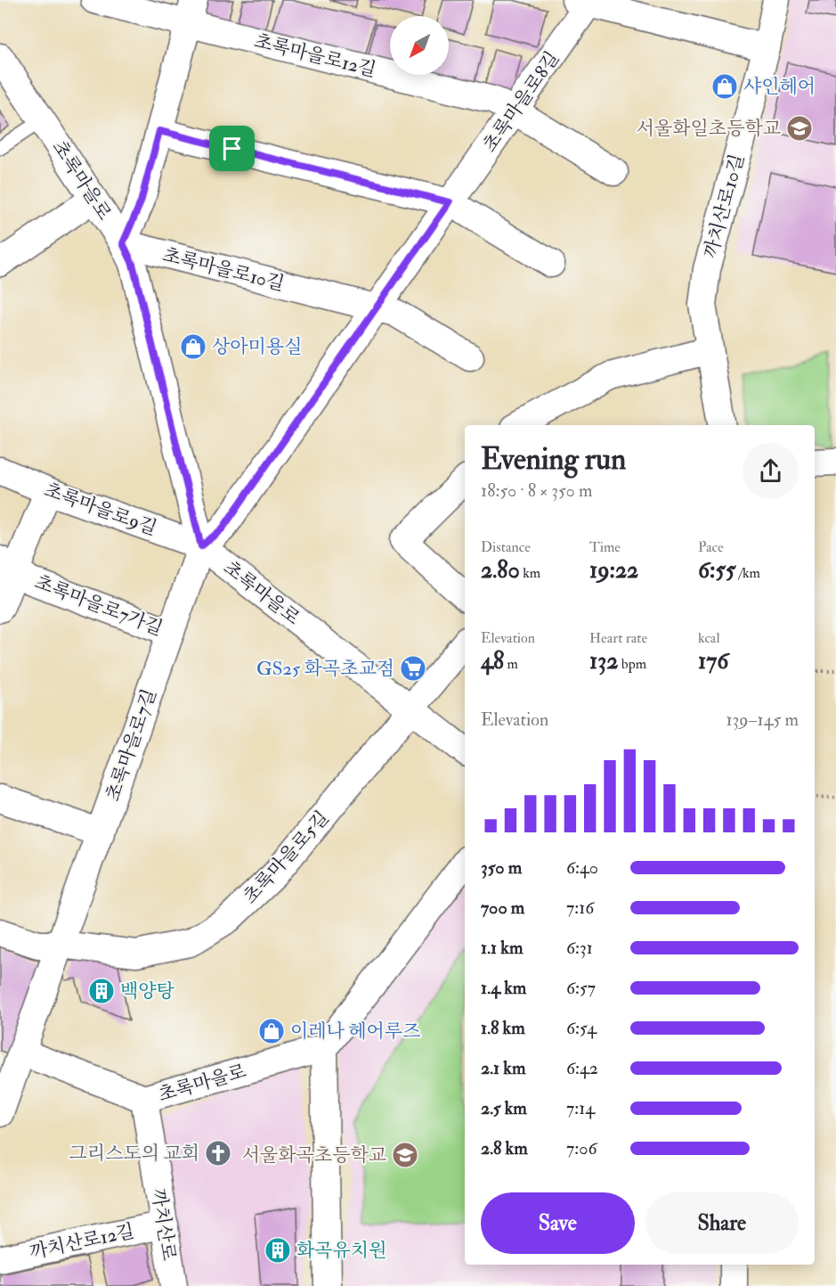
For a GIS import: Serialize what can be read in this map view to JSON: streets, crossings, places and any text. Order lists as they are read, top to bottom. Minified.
{"streets":{"street":["초록마을로12길","초록마을로8길","초록마을로","까치산로10길","초록마을로10길","초록마을로9길","초록마을로7가길","초록마을로7길","초록마을로5길","까치산로","까치산로12길"]},"crossings":[["초록마을로12길","초록마을로8길"],["초록마을로8길","초록마을로"],["초록마을로8길","초록마을로10길"],["초록마을로8길","초록마을로9길"],["초록마을로8길","초록마을로7길"],["초록마을로","초록마을로10길"],["초록마을로","초록마을로9길"],["초록마을로","초록마을로7길"],["초록마을로","초록마을로5길"],["초록마을로","까치산로"],["초록마을로9길","초록마을로7길"],["초록마을로7가길","초록마을로7길"],["초록마을로7길","초록마을로5길"],["까치산로","까치산로12길"]],"places":{"shop":["샤인헤어","상아미용실","이레나 헤어루즈"],"school or university":["서울화일초등학교","서울화곡초등학교"],"supermarket":["GS25 화곡초교점"],"building":["백양탕","화곡유치원"],"church":["그리스도의 교회"]},"north":"bottom left","page":{"heading":["Evening run","18:50 · 8 × 350 m"],"stats":[["Distance","2.80 km"],["Time","19:22"],["Pace","6:55 /km"],["Elevation","48 m"],["Heart rate","132 bpm"],["kcal","176"]],"chart":["Elevation","139–145 m"],"list":[{"name":"350 m","note":"6:40"},{"name":"700 m","note":"7:16"},{"name":"1.1 km","note":"6:31"},{"name":"1.4 km","note":"6:57"},{"name":"1.8 km","note":"6:54"},{"name":"2.1 km","note":"6:42"},{"name":"2.5 km","note":"7:14"},{"name":"2.8 km","note":"7:06"}],"buttons":["Save","Share"]}}
